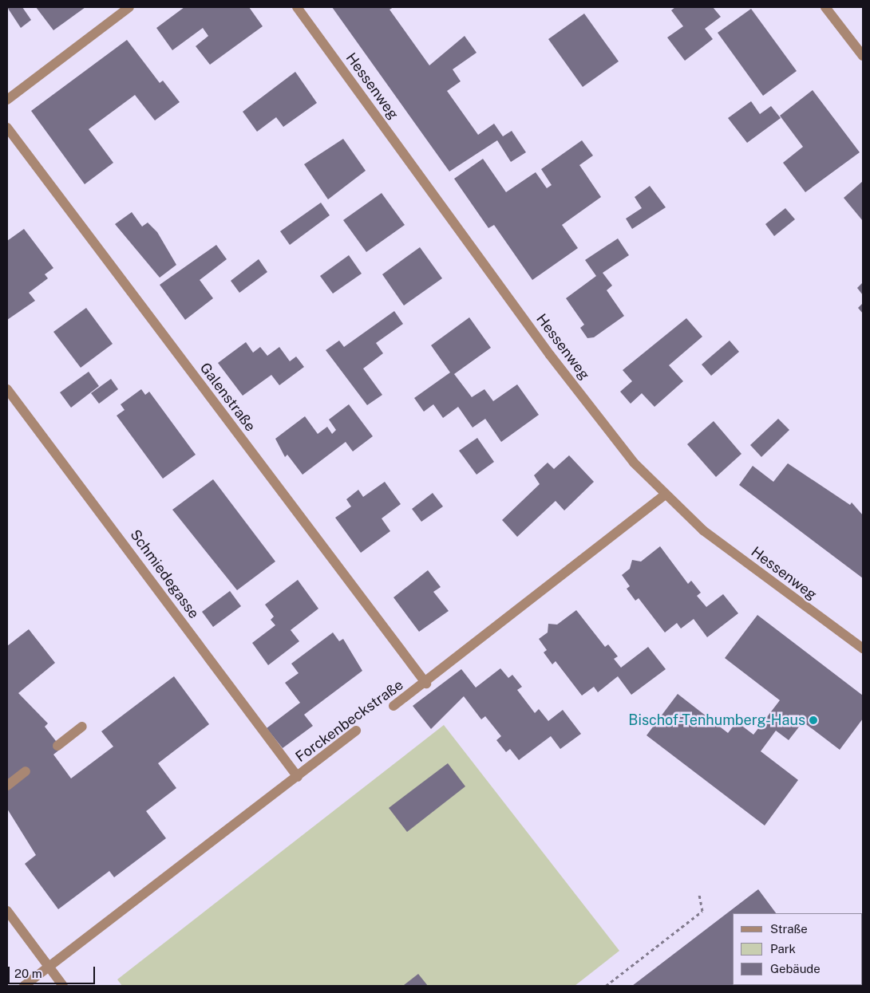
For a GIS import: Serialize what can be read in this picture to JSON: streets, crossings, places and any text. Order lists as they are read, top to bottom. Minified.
{"streets":{"street":["Hessenweg","Galenstraße","Schmiedegasse","Forckenbeckstraße"]},"crossings":[["Hessenweg","Forckenbeckstraße"],["Galenstraße","Forckenbeckstraße"],["Schmiedegasse","Forckenbeckstraße"]],"places":["Bischof-Tenhumberg-Haus"],"legend":["Straße","Park","Gebäude"],"scale_bar":"20 m"}
